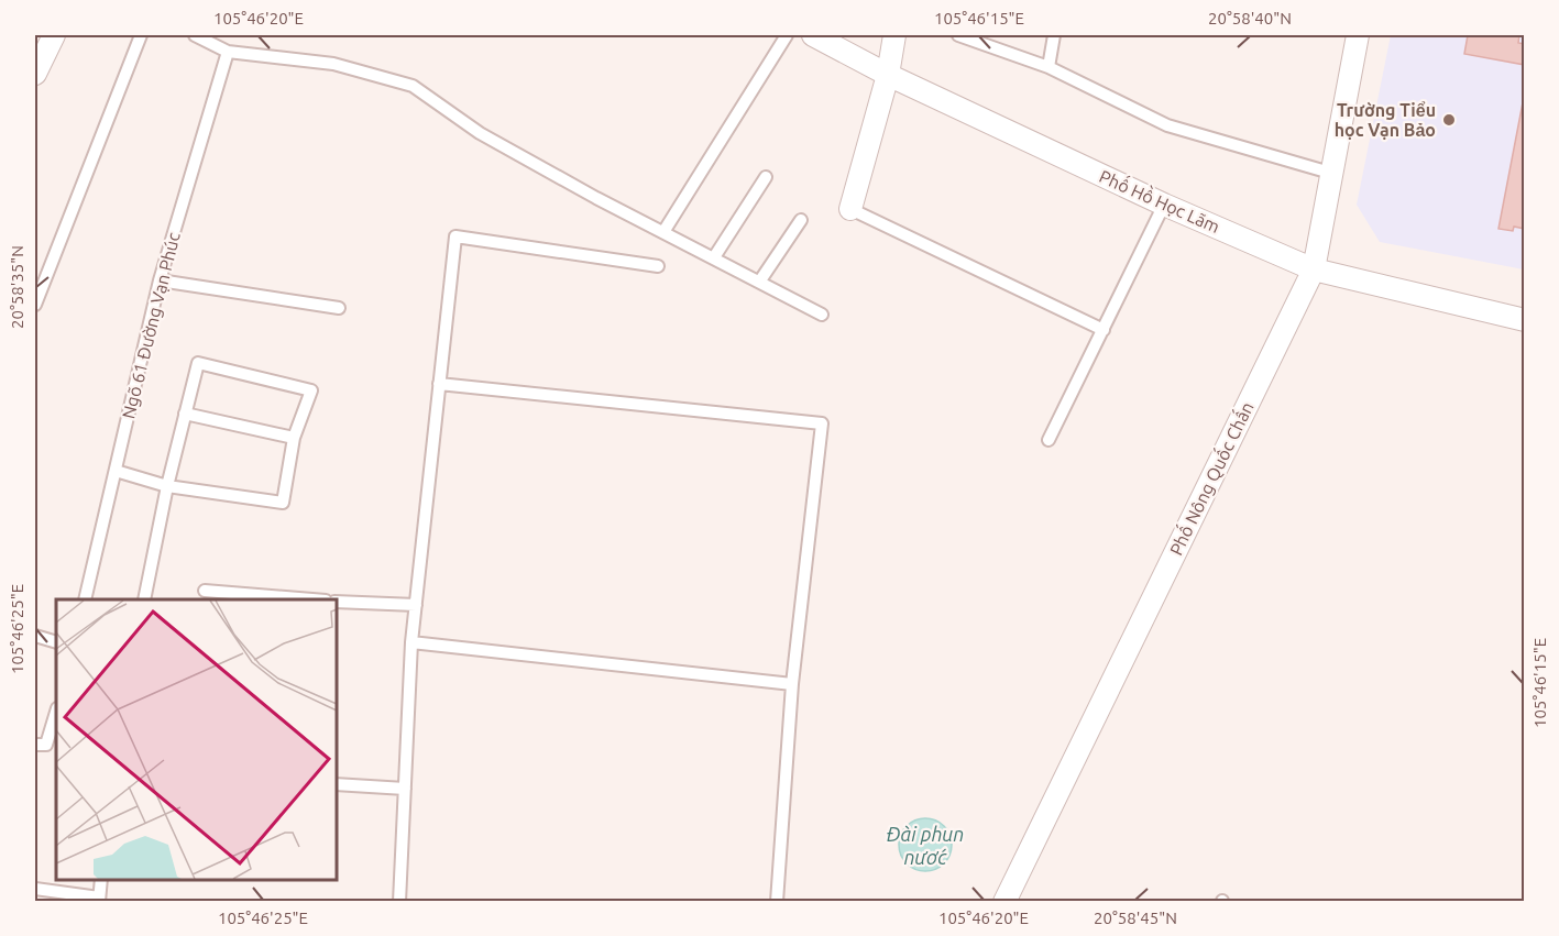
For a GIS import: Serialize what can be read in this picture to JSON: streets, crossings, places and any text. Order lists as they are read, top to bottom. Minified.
{"streets":{"street":["Phố Hồ Học Lãm","Phố Nông Quốc Chấn"],"lane":["Ngõ 61 Đường Vạn Phúc"]},"crossings":[["Phố Hồ Học Lãm","Phố Nông Quốc Chấn"]],"water":["Đài phun nước"],"places":["Trường Tiểu học Vạn Bảo"],"coordinates":["105°46'20\"E","105°46'15\"E","20°58'40\"N","20°58'35\"N","105°46'25\"E","20°58'45\"N"]}
